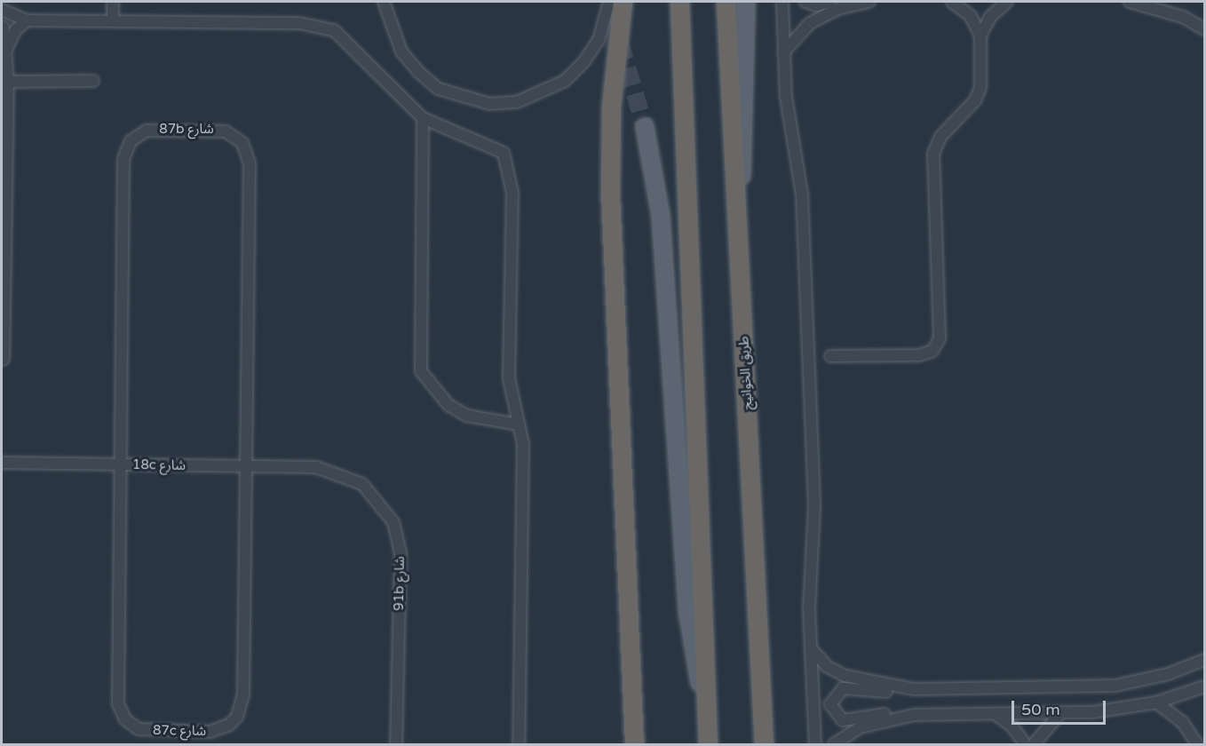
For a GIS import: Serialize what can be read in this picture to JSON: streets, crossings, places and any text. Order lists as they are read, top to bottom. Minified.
{"streets":{"highway":["طريق الخوانيج"],"street":["87b شارع","18c شارع","91b شارع","87c شارع"]},"crossings":[["87b شارع","18c شارع"],["87b شارع","87c شارع"],["18c شارع","91b شارع"],["18c شارع","87c شارع"]],"scale_bar":"50 m"}
